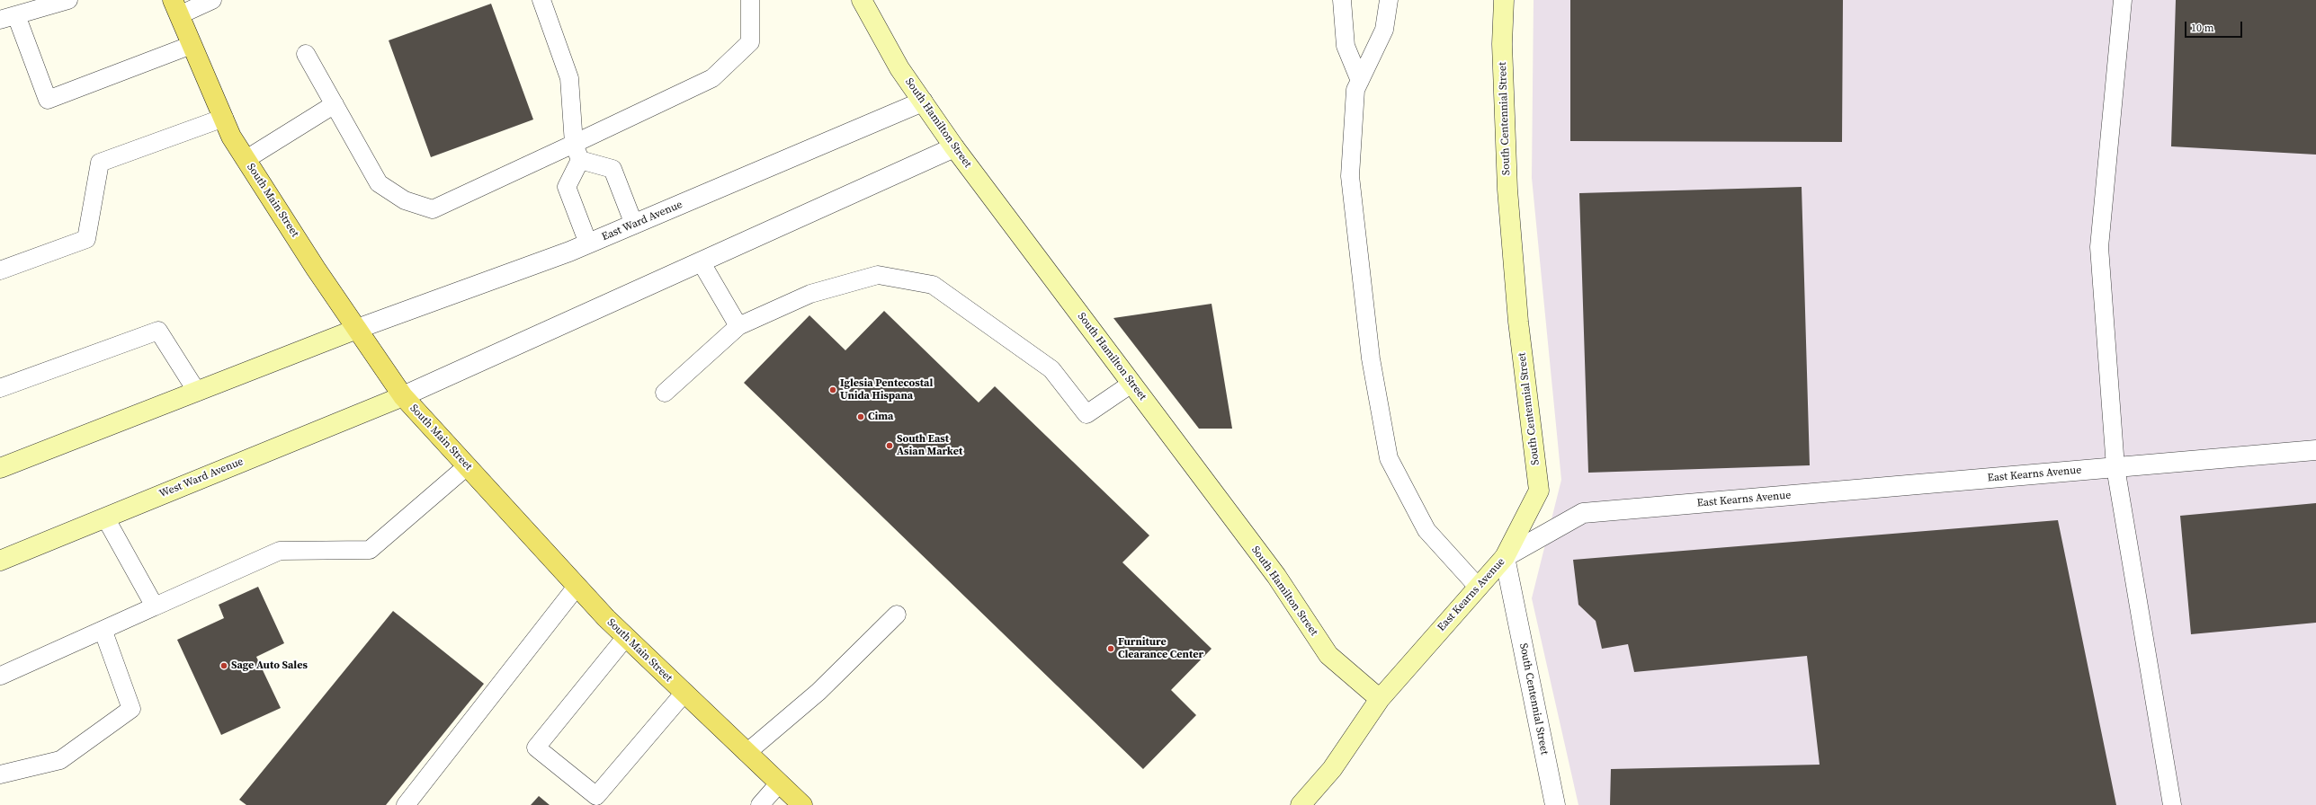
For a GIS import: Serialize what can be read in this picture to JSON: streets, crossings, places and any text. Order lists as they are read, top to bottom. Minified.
{"streets":{"main road":["South Main Street"],"street":["South Centennial Street","South Hamilton Street","East Ward Avenue","East Kearns Avenue","West Ward Avenue"]},"crossings":[["South Centennial Street","East Kearns Avenue"],["South Hamilton Street","East Ward Avenue"],["South Hamilton Street","East Kearns Avenue"],["South Main Street","East Ward Avenue"],["South Main Street","West Ward Avenue"]],"places":["Iglesia Pentecostal Unida Hispana","Cima","South East Asian Market","Furniture Clearance Center","Sage Auto Sales"],"scale_bar":"10 m"}
